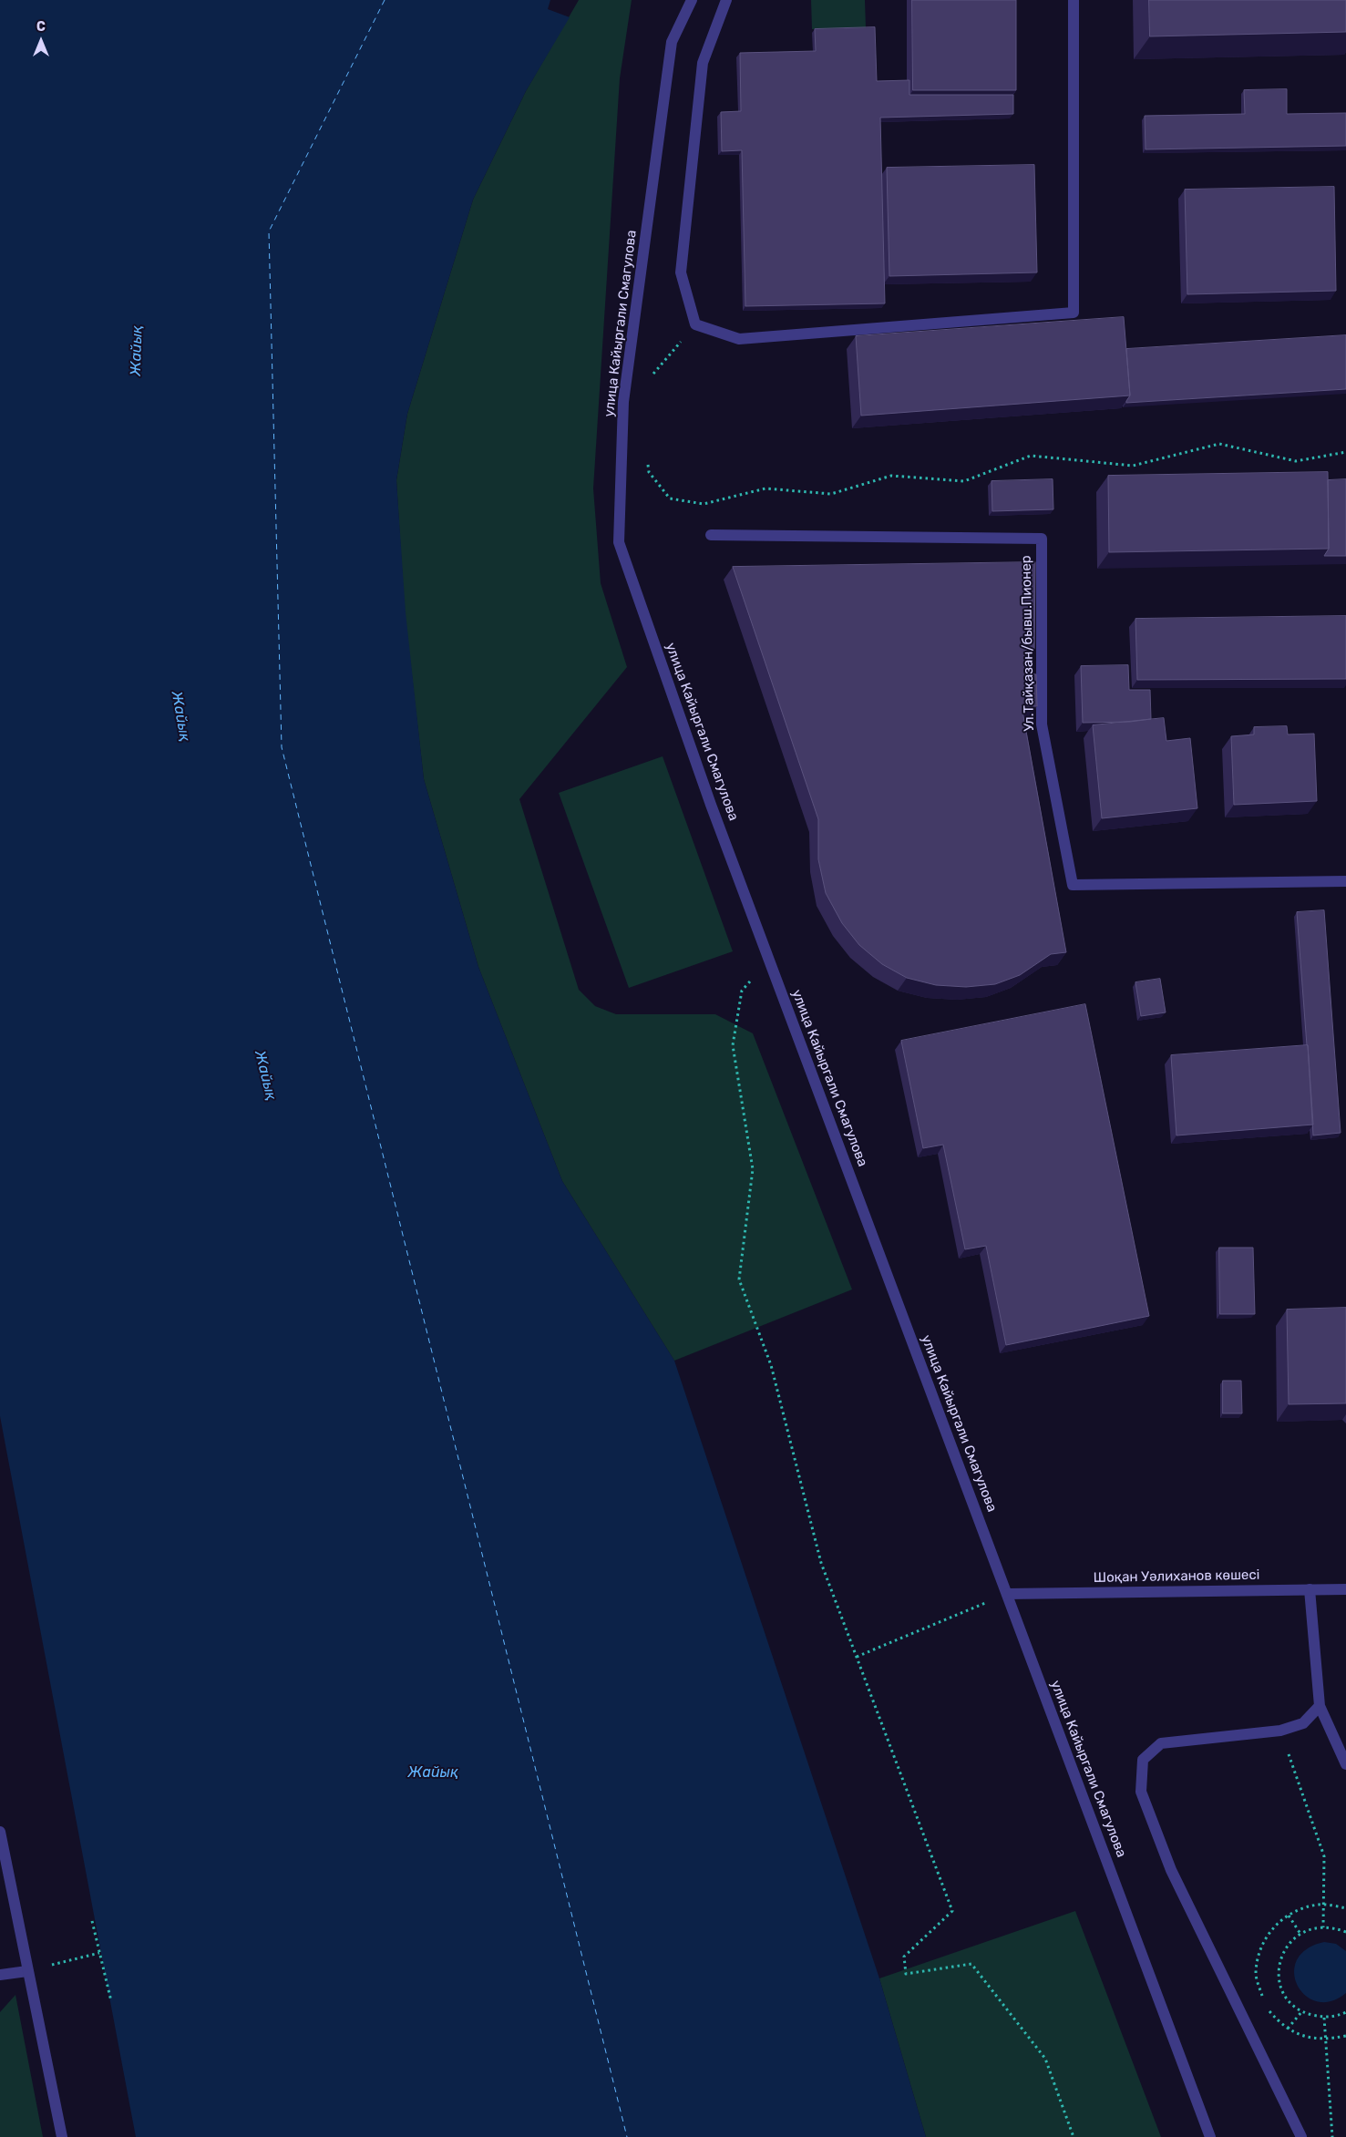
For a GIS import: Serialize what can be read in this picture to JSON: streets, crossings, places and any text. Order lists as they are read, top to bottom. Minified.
{"streets":{"street":["улица Кайыргали Смагулова","Ул.Тайқазан/бывш.Пионер","Шоқан Уәлиханов көшесі"]},"crossings":[["улица Кайыргали Смагулова","Шоқан Уәлиханов көшесі"]],"water":["Жайық"],"north":"top"}
